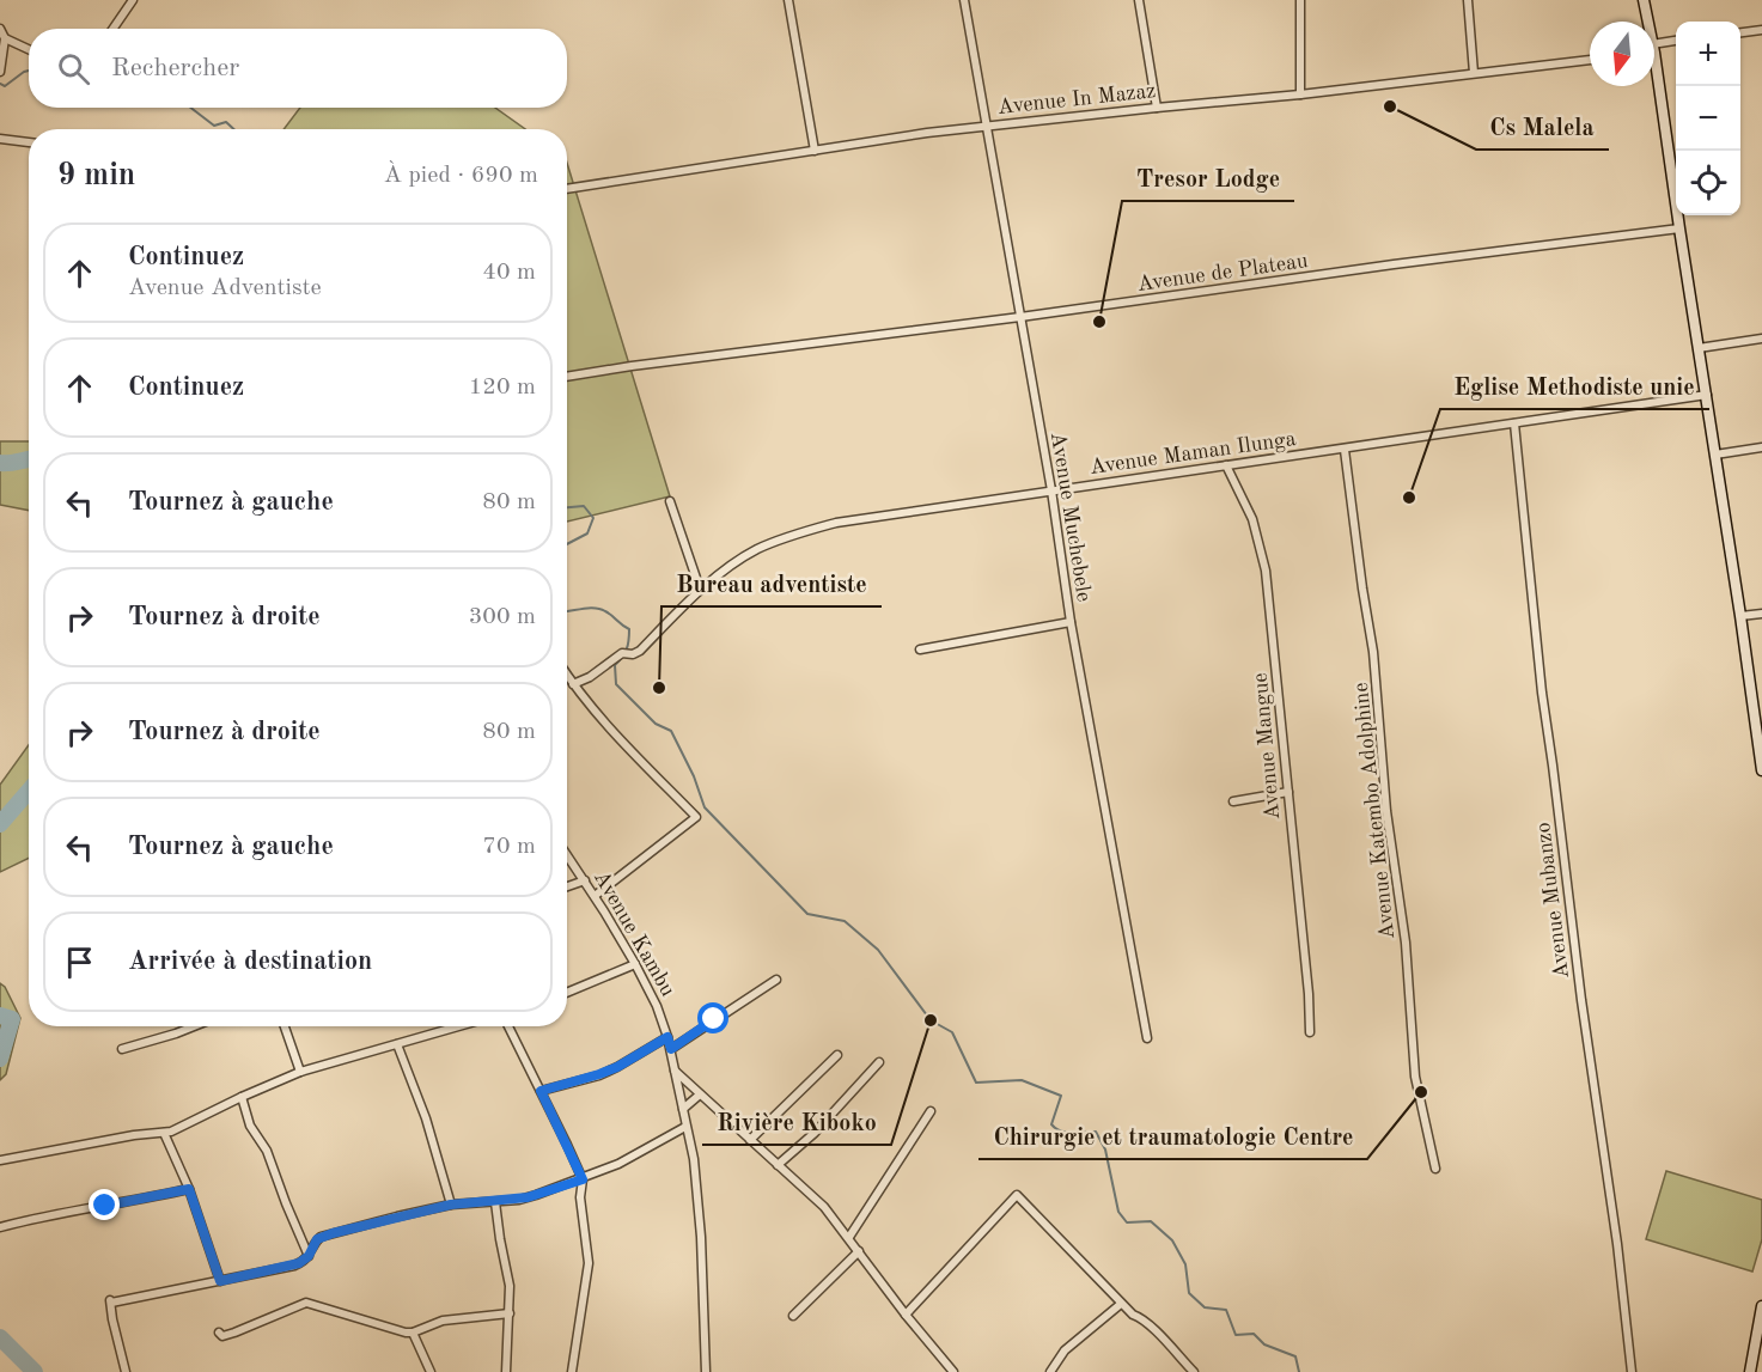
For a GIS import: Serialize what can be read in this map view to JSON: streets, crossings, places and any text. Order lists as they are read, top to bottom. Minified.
{"streets":{"street":["Avenue In Mazaz","Avenue de Plateau","Avenue Maman Ilunga","Avenue Muchebele","Avenue Mangue","Avenue Katembo Adolphine","Avenue Mubanzo","Avenue Kambu"]},"crossings":[["Avenue In Mazaz","Avenue Muchebele"],["Avenue de Plateau","Avenue Muchebele"],["Avenue Maman Ilunga","Avenue Muchebele"],["Avenue Maman Ilunga","Avenue Mangue"],["Avenue Maman Ilunga","Avenue Katembo Adolphine"],["Avenue Maman Ilunga","Avenue Mubanzo"]],"places":["Cs Malela","Tresor Lodge","Eglise Methodiste unie","Bureau adventiste","Rivière Kiboko","Chirurgie et traumatologie Centre"],"north":"bottom","page":{"map_buttons":["+","−"],"search":"Rechercher","heading":["9 min","À pied · 690 m"],"list":[["Continuez","Avenue Adventiste","40 m"],["Continuez","120 m"],["Tournez à gauche","80 m"],["Tournez à droite","300 m"],["Tournez à droite","80 m"],["Tournez à gauche","70 m"],"Arrivée à destination"]}}
